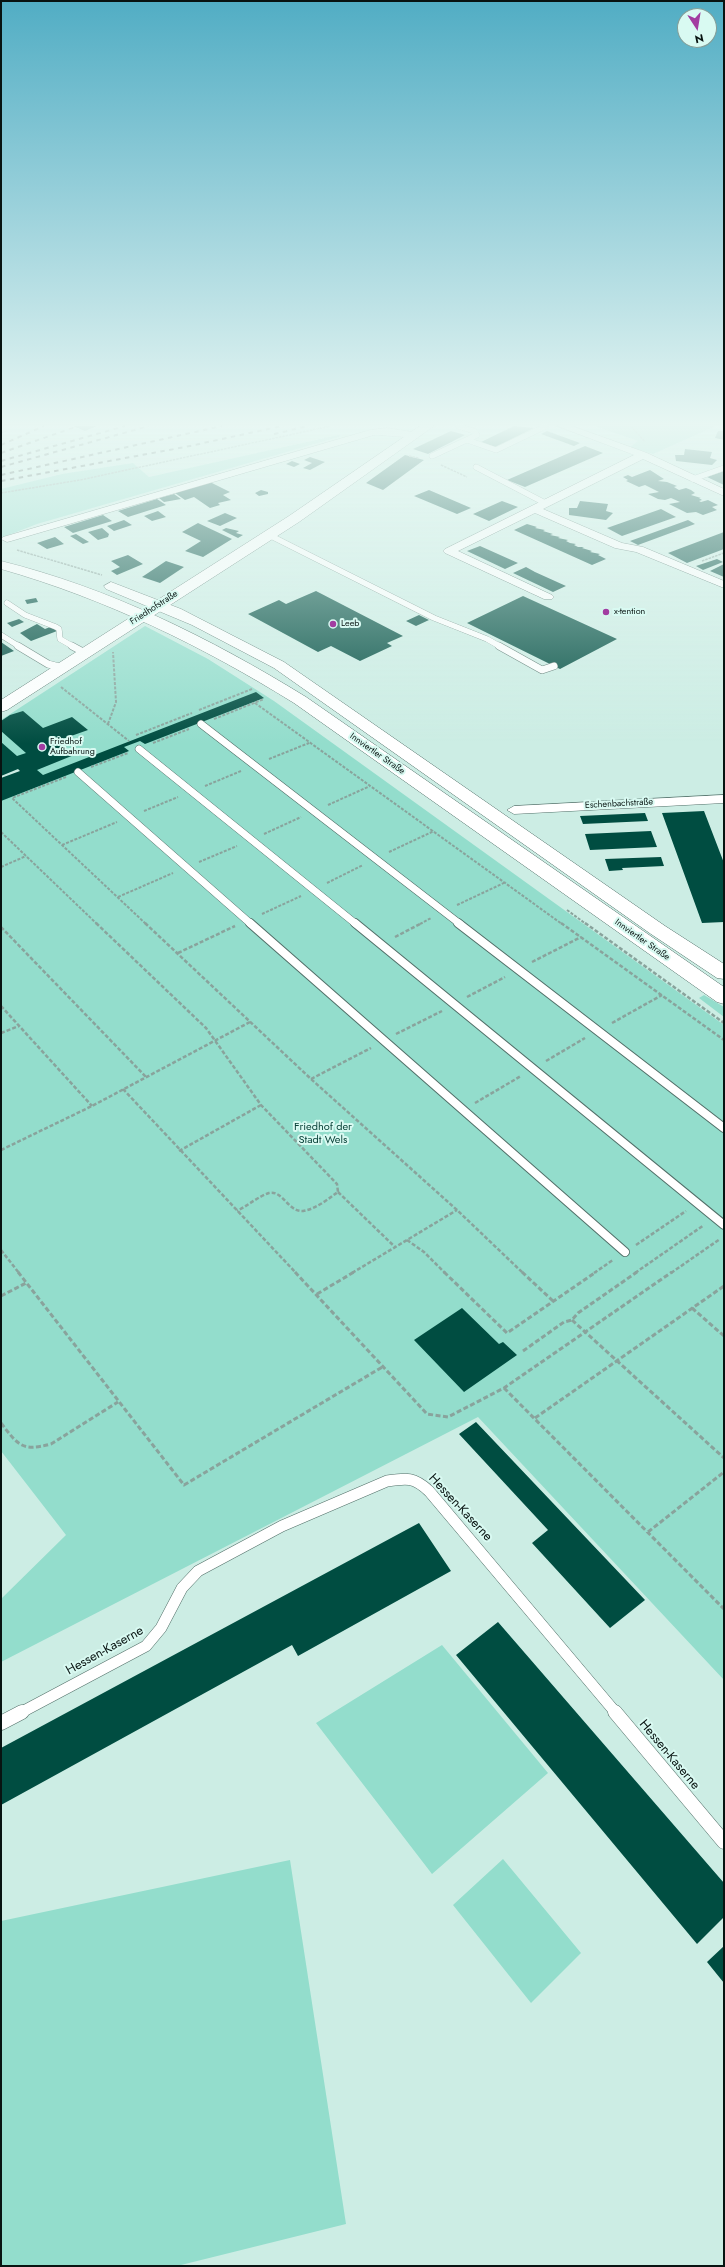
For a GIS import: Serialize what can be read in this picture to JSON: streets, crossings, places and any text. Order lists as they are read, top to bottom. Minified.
{"streets":{"main road":["Friedhofstraße","Innviertler Straße"],"street":["Eschenbachstraße"],"lane":["Hessen-Kaserne"]},"crossings":[["Friedhofstraße","Innviertler Straße"]],"parks":["Friedhof der Stadt Wels"],"places":["x-tention","Leeb","Friedhof Aufbahrung"],"north":"bottom"}
